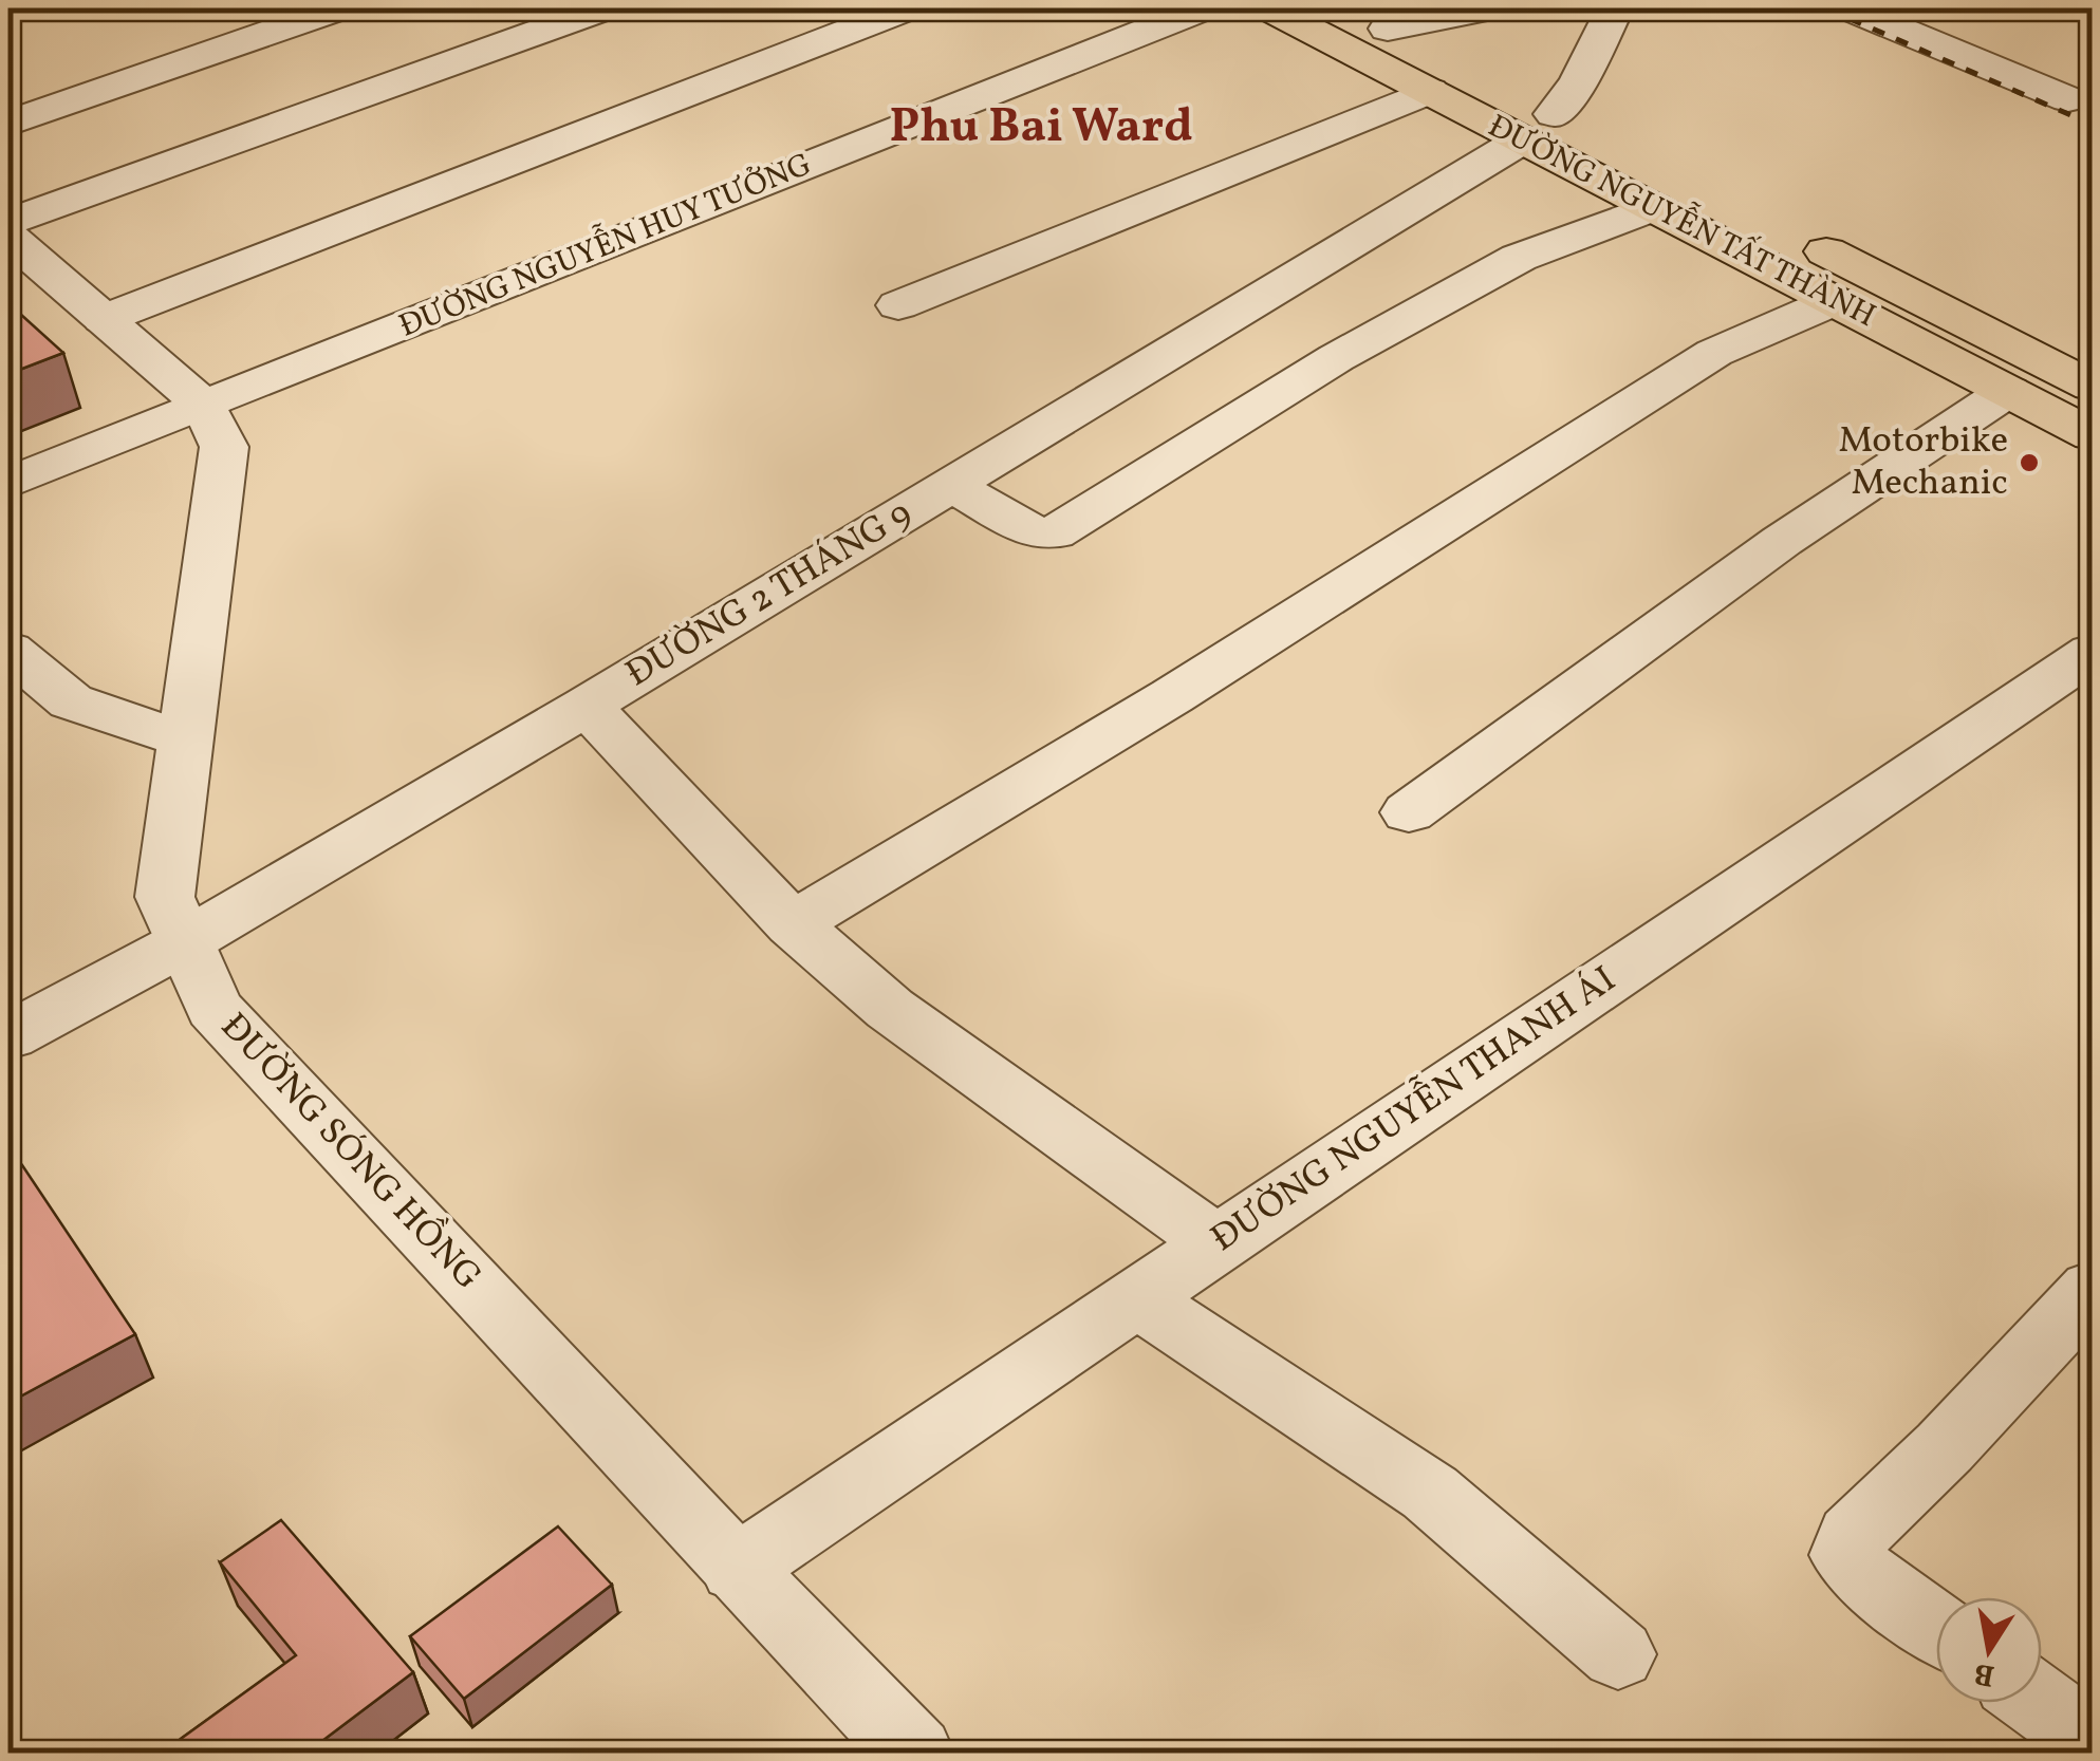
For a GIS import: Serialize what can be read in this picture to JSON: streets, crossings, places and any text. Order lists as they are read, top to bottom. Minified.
{"streets":{"main road":["ĐƯỜNG NGUYỄN TẤT THÀNH"],"street":["ĐƯỜNG NGUYỄN HUY TƯỞNG","ĐƯỜNG 2 THÁNG 9","ĐƯỜNG NGUYỄN THANH ÁI","ĐƯỜNG SÓNG HỒNG"]},"crossings":[["ĐƯỜNG NGUYỄN TẤT THÀNH","ĐƯỜNG 2 THÁNG 9"],["ĐƯỜNG NGUYỄN HUY TƯỞNG","ĐƯỜNG SÓNG HỒNG"],["ĐƯỜNG 2 THÁNG 9","ĐƯỜNG SÓNG HỒNG"],["ĐƯỜNG NGUYỄN THANH ÁI","ĐƯỜNG SÓNG HỒNG"]],"districts":["Phu Bai Ward"],"places":["Motorbike Mechanic"],"north":"bottom"}
